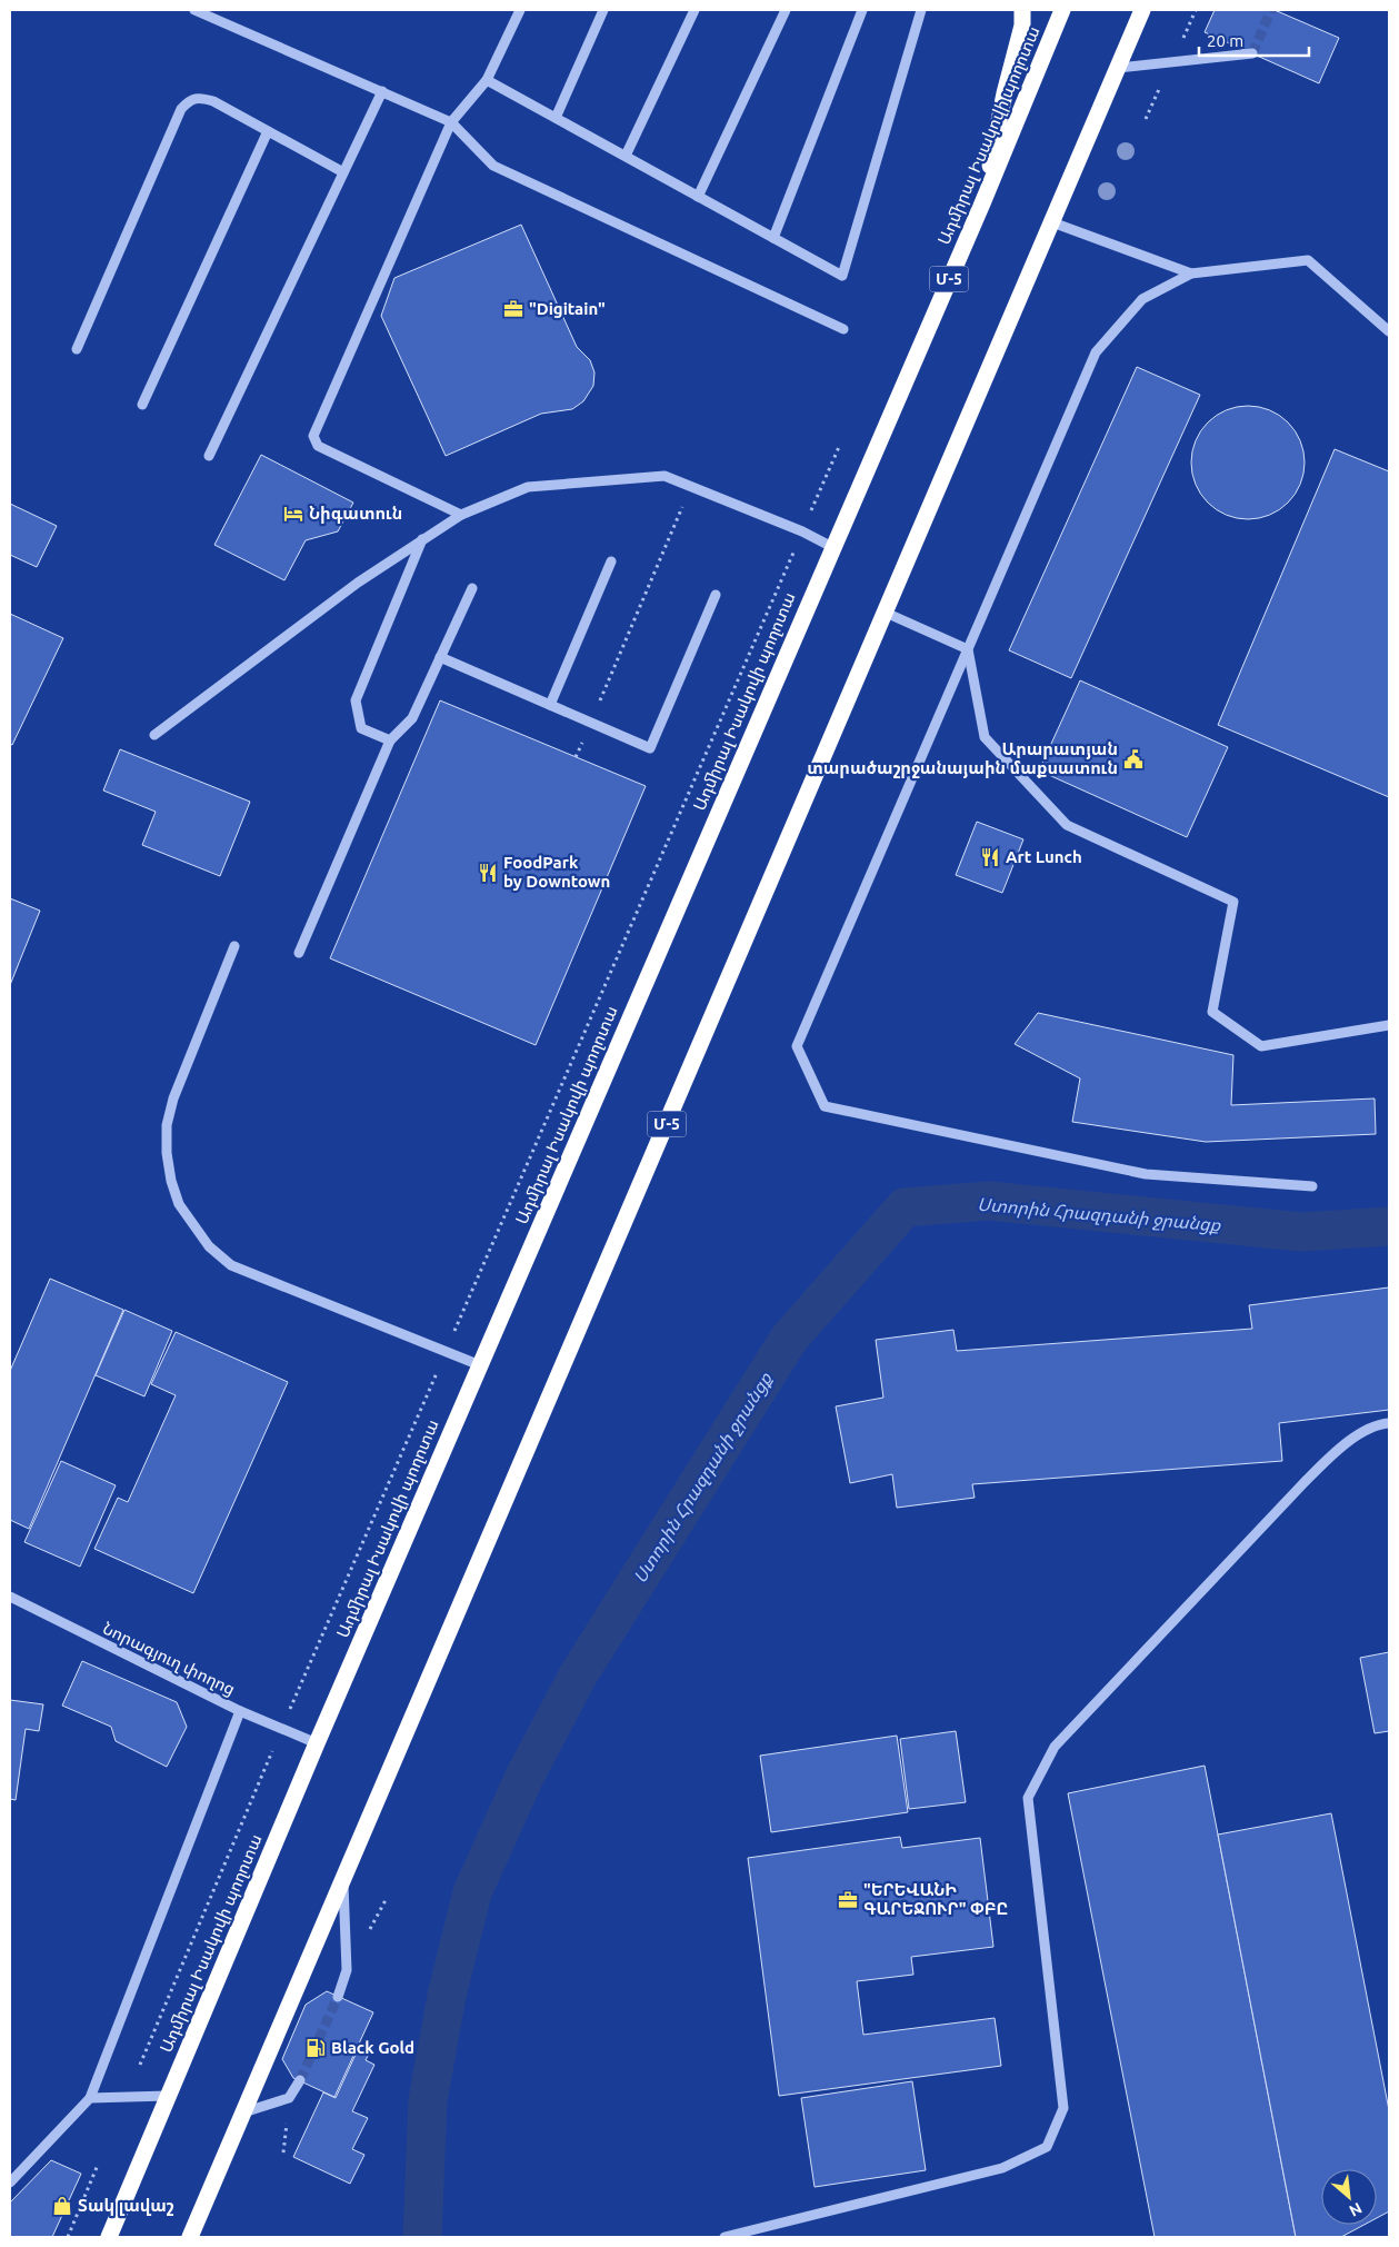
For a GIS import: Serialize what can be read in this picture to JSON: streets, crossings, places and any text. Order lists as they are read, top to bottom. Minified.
{"streets":{"highway":["Ադմիրալ Իսակովի պողոտա","Մ-5"],"street":["Նորագյուղ փողոց"]},"crossings":[["Ադմիրալ Իսակովի պողոտա","Նորագյուղ փողոց"]],"water":["Ստորին Հրազդանի ջրանցք"],"places":{"office":["\"Digitain\"","\"ԵՐԵՎԱՆԻ ԳԱՐԵՋՈՒՐ\" ՓԲԸ"],"hotel":["Նիգատուն"],"public building":["Արարատյան տարածաշրջանայաին մաքսատուն"],"restaurant":["Art Lunch","FoodPark by Downtown"],"fuel station":["Black Gold"],"shop":["Տակ լավաշ"]},"scale_bar":"20 m","north":"bottom right"}
